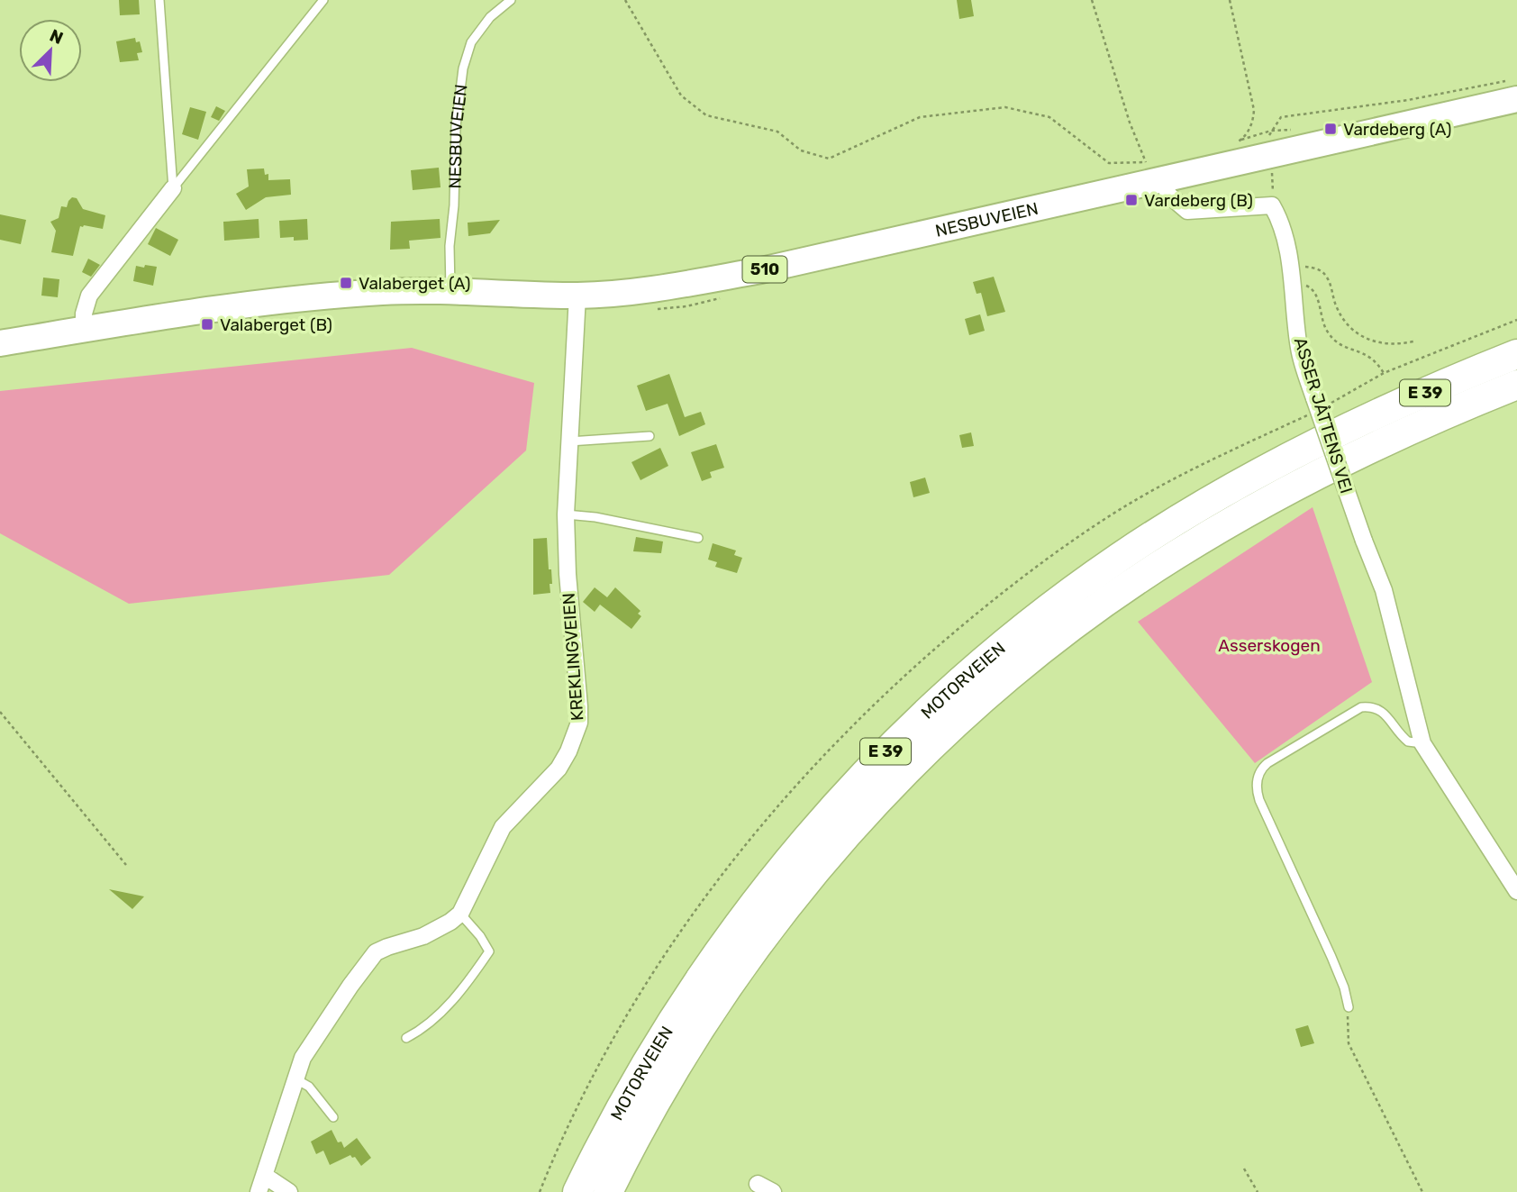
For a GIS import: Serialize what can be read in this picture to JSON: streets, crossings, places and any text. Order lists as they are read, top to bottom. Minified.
{"streets":{"highway":["E 39","MOTORVEIEN"],"main road":["NESBUVEIEN","510"],"street":["ASSER JÅTTENS VEI","KREKLINGVEIEN"]},"crossings":[["NESBUVEIEN","KREKLINGVEIEN"]],"parks":["Asserskogen"],"places":{"transit":["Vardeberg (A)","Vardeberg (B)","Valaberget (A)","Valaberget (B)"]},"north":"top right"}
